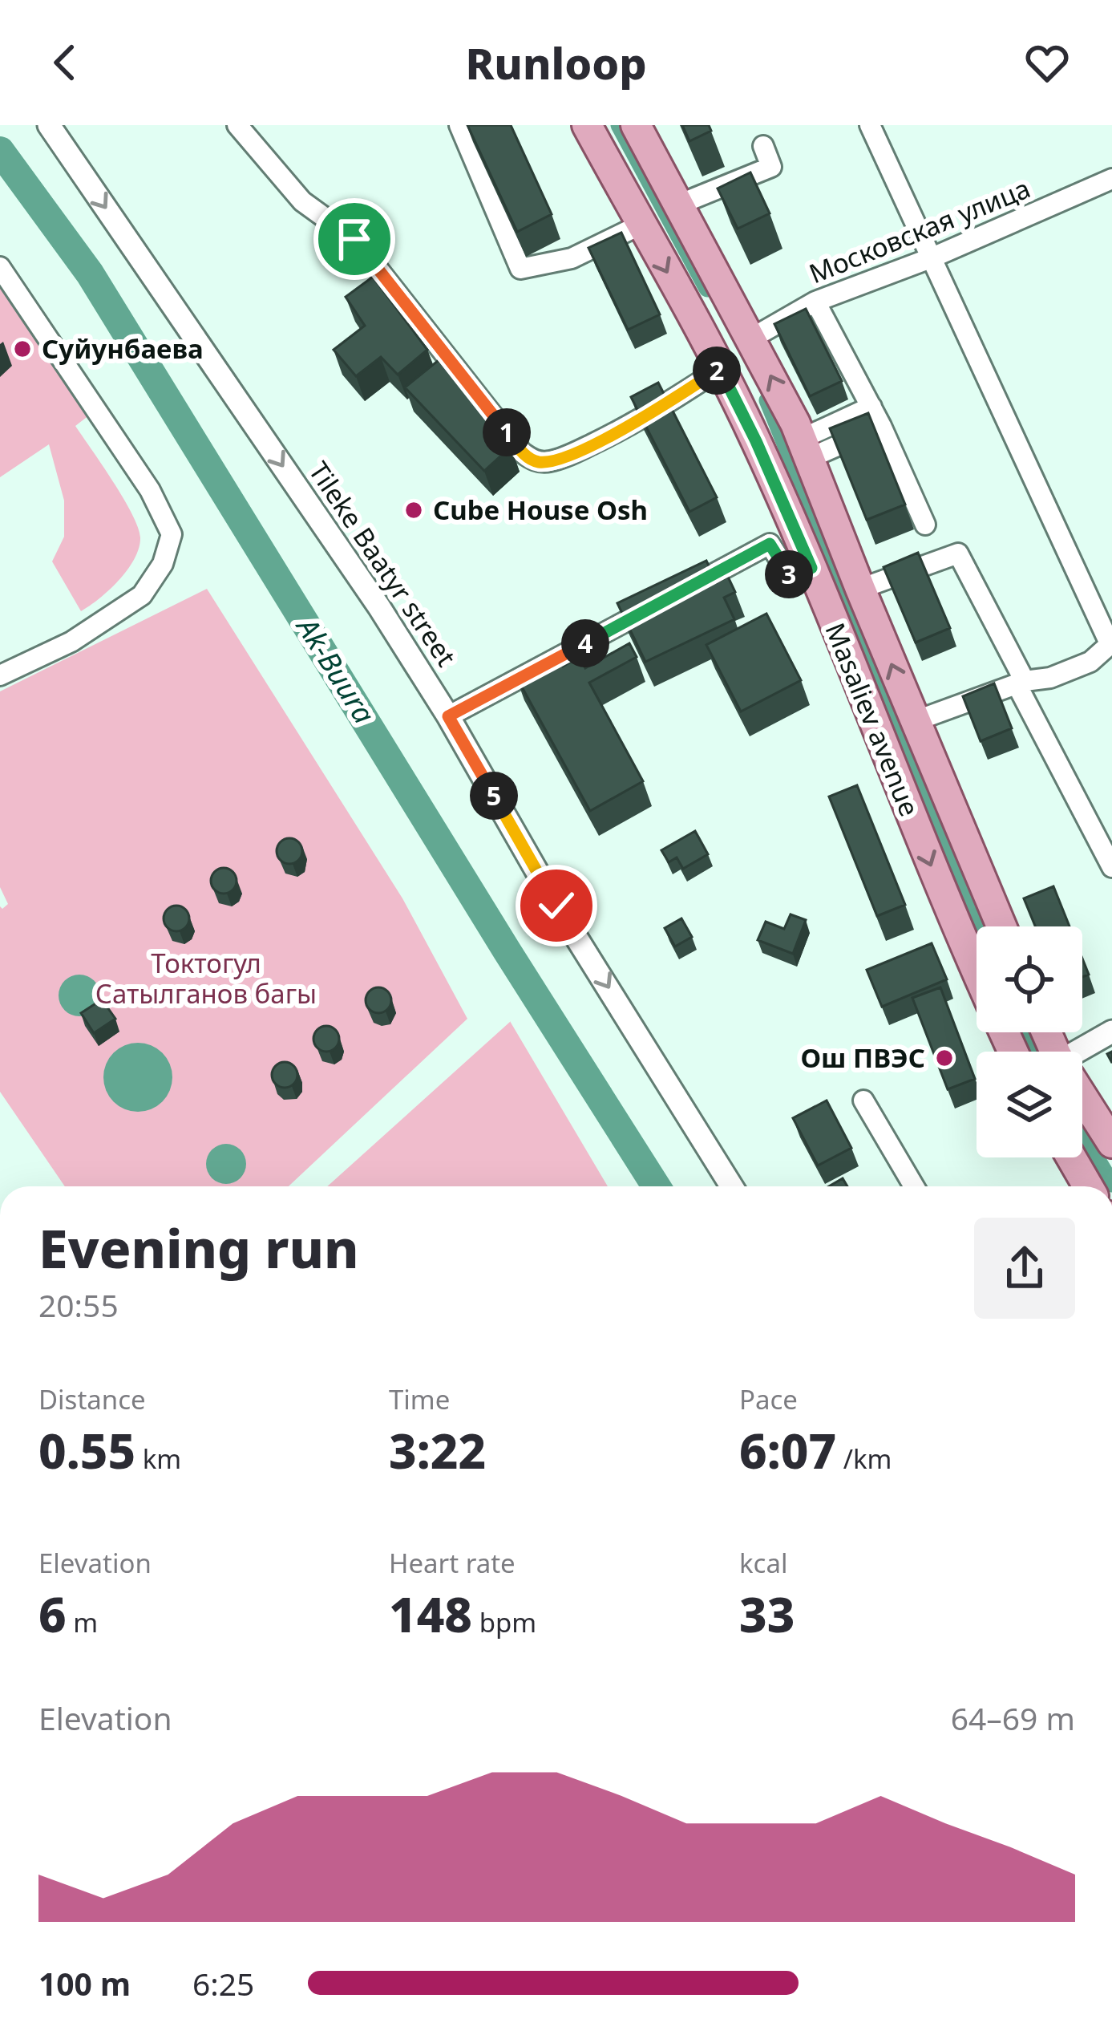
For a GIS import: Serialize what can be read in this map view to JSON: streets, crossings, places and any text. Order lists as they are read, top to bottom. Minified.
{"streets":{"main road":["Masaliev avenue"],"street":["Московская улица","Tileke Baatyr street"]},"crossings":[["Московская улица","Masaliev avenue"]],"one_way":["Tileke Baatyr street"],"water":["Ak-Buura"],"parks":["Токтогул Сатылганов багы"],"places":["Суйунбаева","Cube House Osh","Ош ПВЭС"],"page":{"header":"Runloop","pins":["2","1","3","4","5"],"heading":["Evening run","20:55"],"stats":[["Distance","0.55 km"],["Time","3:22"],["Pace","6:07 /km"],["Elevation","6 m"],["Heart rate","148 bpm"],["kcal","33"]],"chart":["Elevation","64–69 m"],"list":[{"name":"100 m","note":"6:25"}]}}
